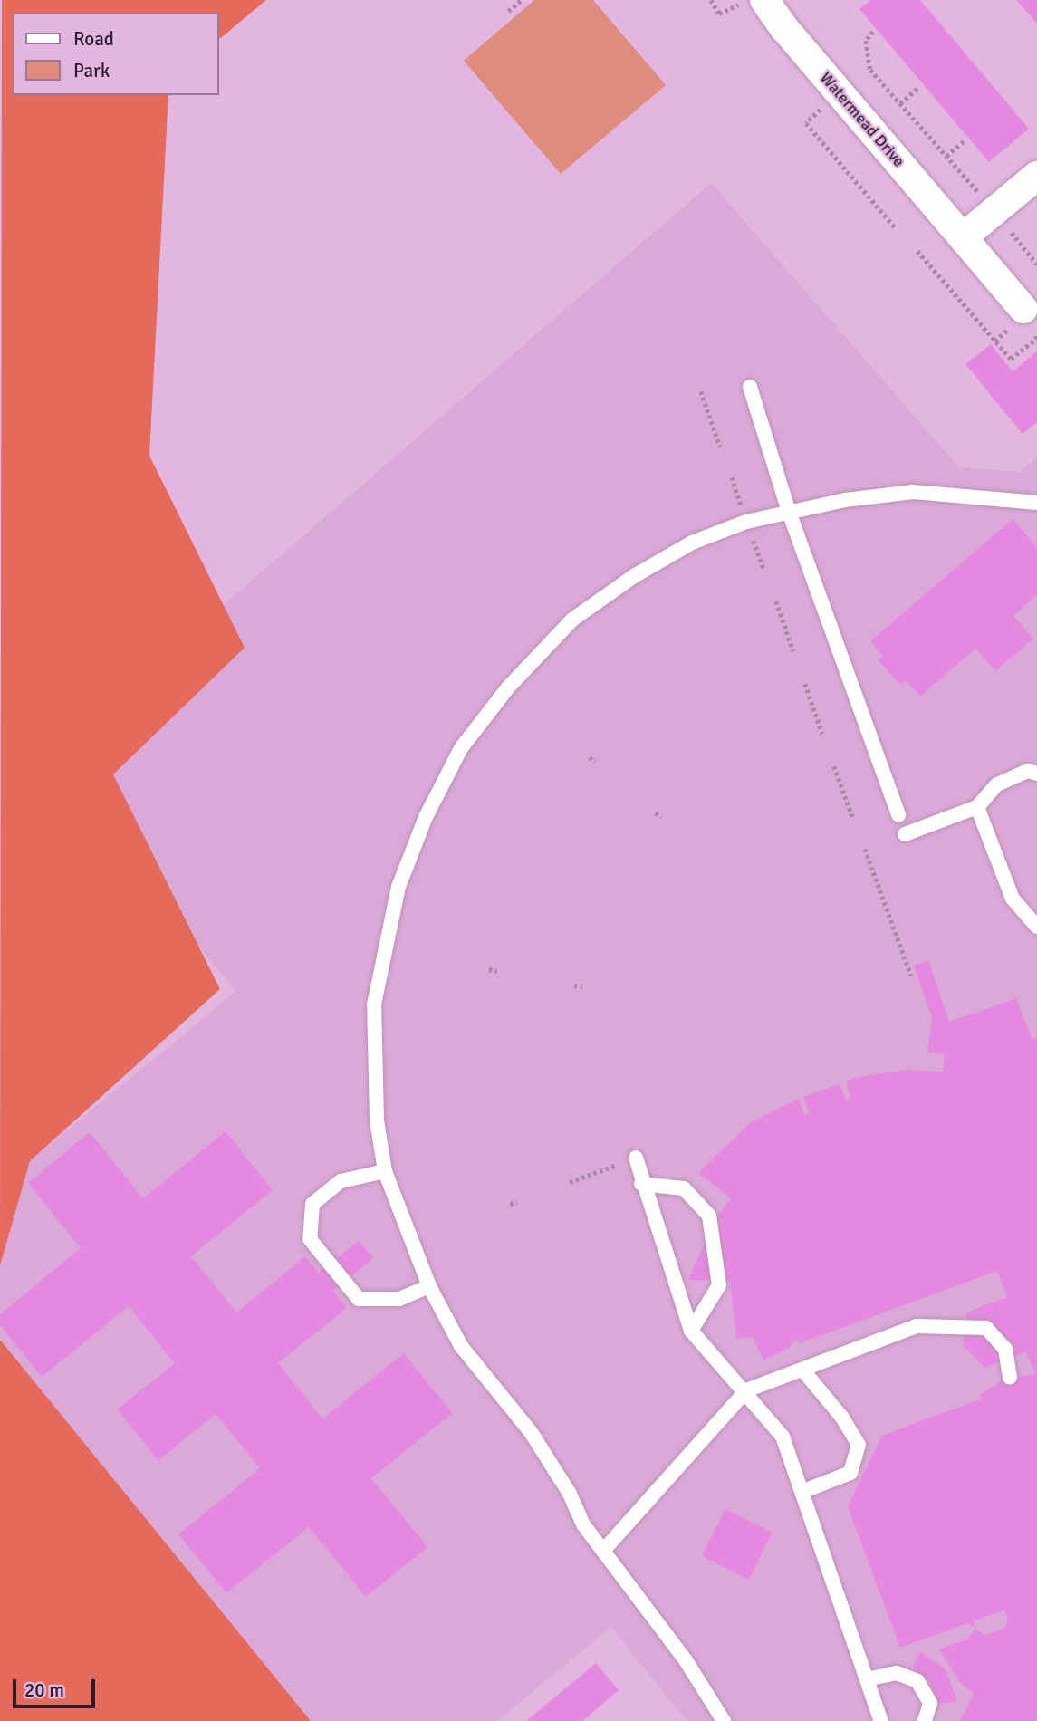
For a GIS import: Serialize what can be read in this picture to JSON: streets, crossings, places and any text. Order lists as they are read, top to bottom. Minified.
{"streets":{"street":["Watermead Drive"]},"legend":["Road","Park"],"scale_bar":"20 m"}
